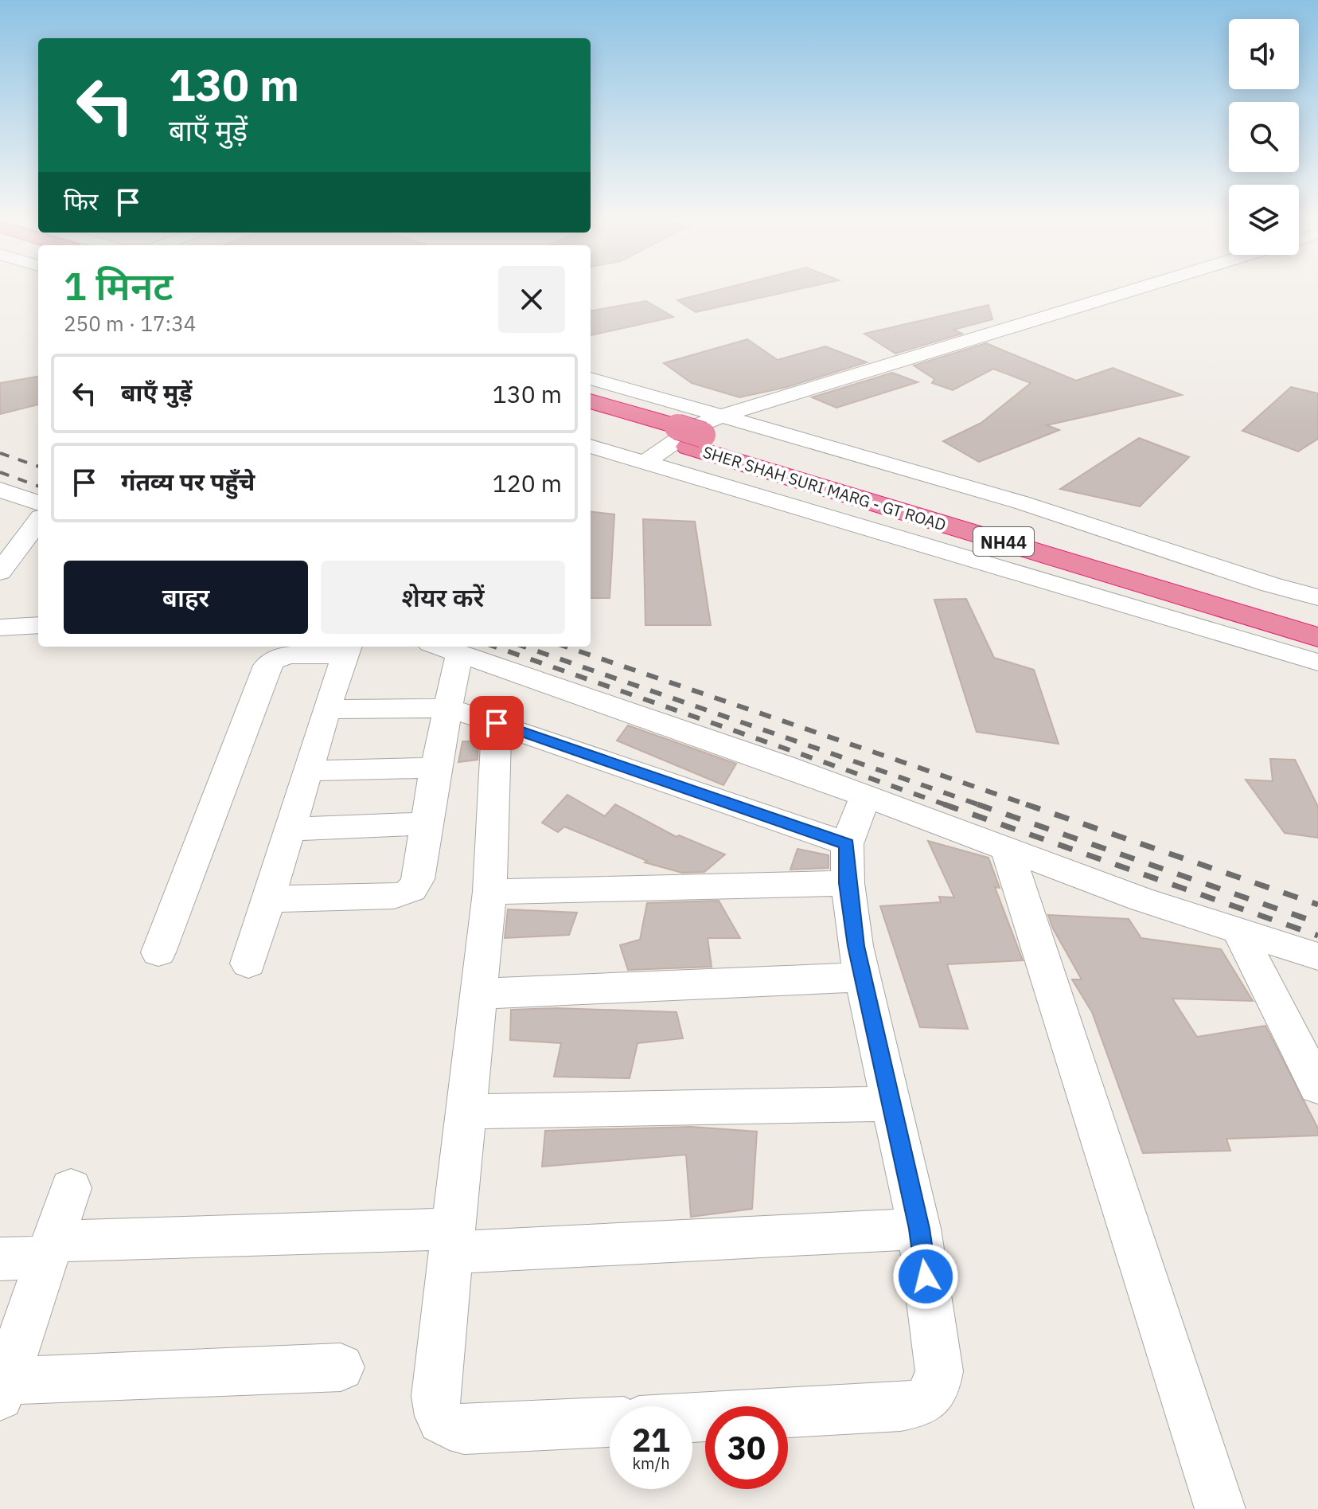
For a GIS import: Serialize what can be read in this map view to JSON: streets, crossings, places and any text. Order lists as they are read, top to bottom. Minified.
{"streets":{"highway":["SHER SHAH SURI MARG - GT ROAD","NH44"]},"page":{"turn":["130 m","बाएँ मुड़ें"],"then":"फिर","heading":["1 मिनट","250 m · 17:34"],"list":[{"name":"बाएँ मुड़ें","value":"130 m"},{"name":"गंतव्य पर पहुँचे","value":"120 m"}],"buttons":["बाहर","शेयर करें"],"speed":"21 km/h","limit":"30"}}
